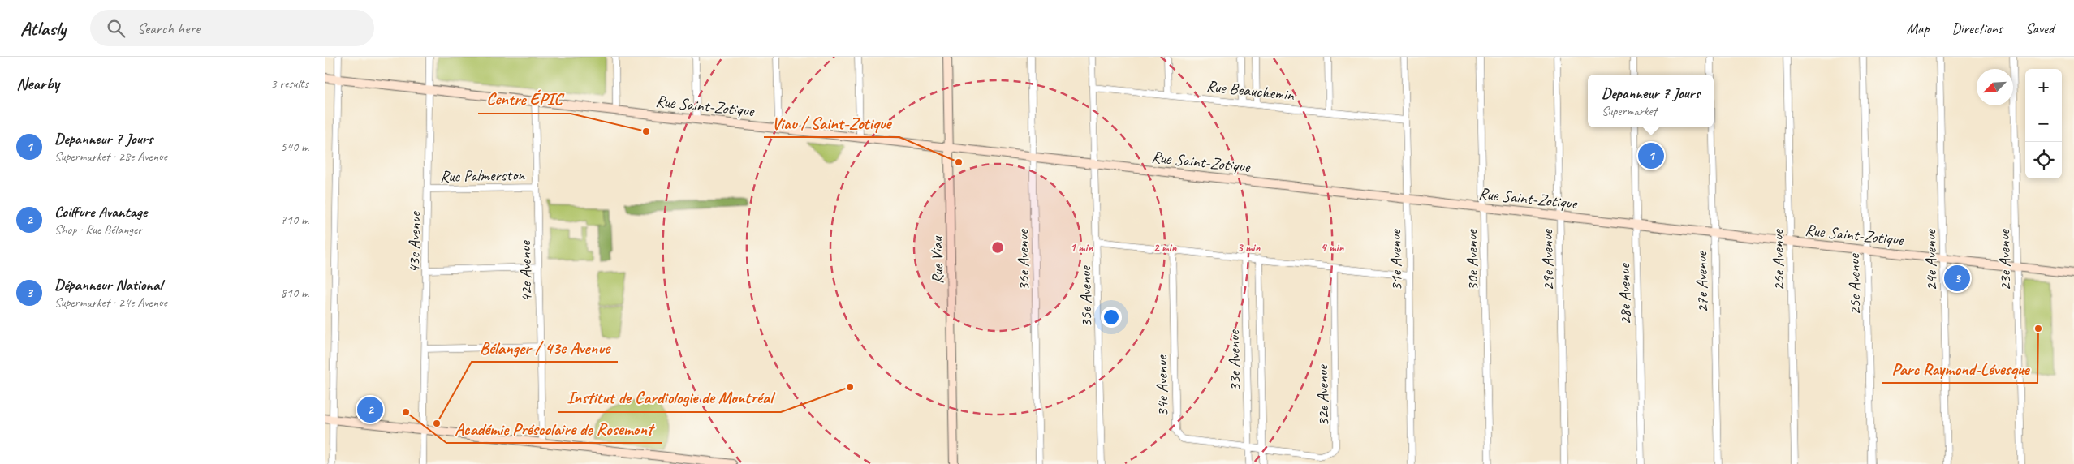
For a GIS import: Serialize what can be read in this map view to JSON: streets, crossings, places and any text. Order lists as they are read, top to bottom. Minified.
{"streets":{"street":["Rue Beauchemin","Rue Saint-Zotique","Rue Palmerston","43e Avenue","Rue Viau","36e Avenue","31e Avenue","30e Avenue","29e Avenue","26e Avenue","24e Avenue","23e Avenue","42e Avenue","27e Avenue","25e Avenue","28e Avenue","35e Avenue","33e Avenue","34e Avenue","32e Avenue"]},"crossings":[["Rue Beauchemin","31e Avenue"],["Rue Beauchemin","35e Avenue"],["Rue Saint-Zotique","43e Avenue"],["Rue Saint-Zotique","Rue Viau"],["Rue Saint-Zotique","36e Avenue"],["Rue Saint-Zotique","31e Avenue"],["Rue Saint-Zotique","30e Avenue"],["Rue Saint-Zotique","29e Avenue"],["Rue Saint-Zotique","26e Avenue"],["Rue Saint-Zotique","24e Avenue"],["Rue Saint-Zotique","23e Avenue"],["Rue Saint-Zotique","42e Avenue"],["Rue Saint-Zotique","27e Avenue"],["Rue Saint-Zotique","25e Avenue"],["Rue Saint-Zotique","28e Avenue"],["Rue Saint-Zotique","35e Avenue"],["Rue Palmerston","43e Avenue"],["Rue Palmerston","42e Avenue"],["33e Avenue","34e Avenue"],["33e Avenue","32e Avenue"],["34e Avenue","32e Avenue"]],"places":["Centre ÉPIC","Viau / Saint-Zotique","Parc Raymond-Lévesque","Institut de Cardiologie de Montréal","Académie Préscolaire de Rosemont","Bélanger / 43e Avenue"],"north":"bottom left","page":{"header":"Atlasly","search":"Search here","nav":["Map","Directions","Saved"],"heading":["Nearby","3 results"],"map_buttons":["+","−"],"popup":["Depanneur 7 Jours","Supermarket"],"list":[{"mark":"1","name":"Depanneur 7 Jours","note":"Supermarket · 28e Avenue","value":"540 m"},{"mark":"2","name":"Coiffure Avantage","note":"Shop · Rue Bélanger","value":"710 m"},{"mark":"3","name":"Dépanneur National","note":"Supermarket · 24e Avenue","value":"810 m"}],"pins":["1","3","2"]},"rings":["1 min","2 min","3 min","4 min"]}
